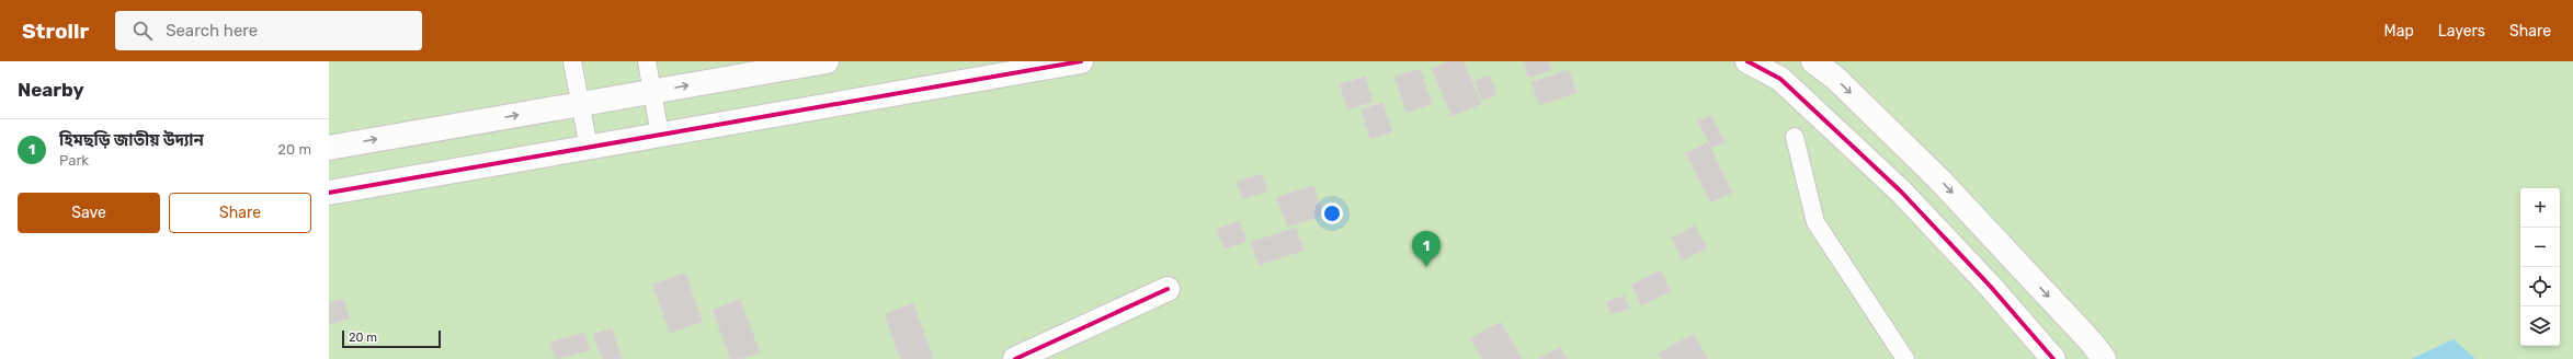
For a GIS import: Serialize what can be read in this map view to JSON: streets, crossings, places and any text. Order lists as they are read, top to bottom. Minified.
{"scale_bar":"20 m","page":{"header":"Strollr","search":"Search here","nav":["Map","Layers","Share"],"heading":"Nearby","list":[{"mark":"1","name":"হিমছড়ি জাতীয় উদ্যান","note":"Park","value":"20 m"}],"buttons":["Save","Share"],"map_buttons":["+","−"],"pins":"1","scale":"20 m"}}
